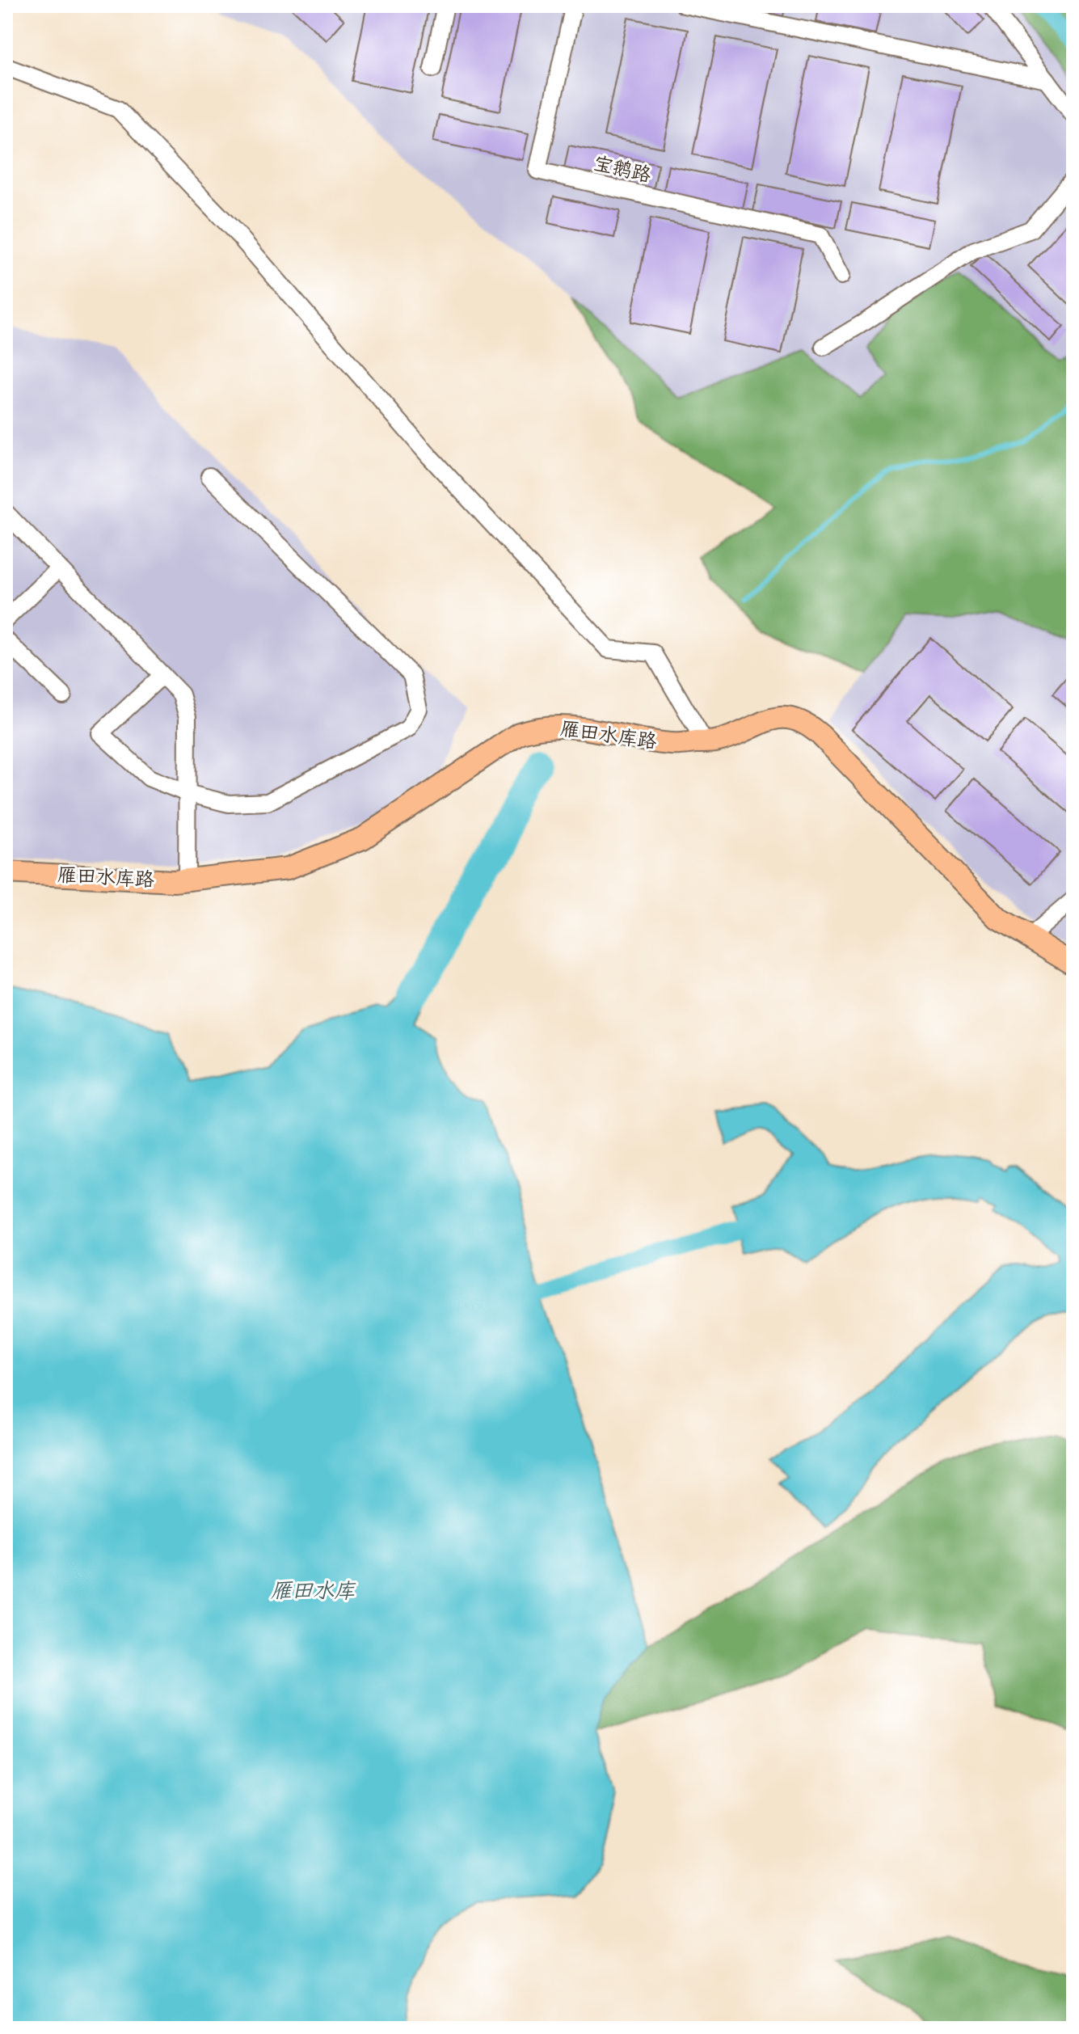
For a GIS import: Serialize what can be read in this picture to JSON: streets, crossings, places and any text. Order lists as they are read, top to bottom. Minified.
{"streets":{"main road":["雁田水库路"],"lane":["宝鹅路"]},"water":["雁田水库"]}
